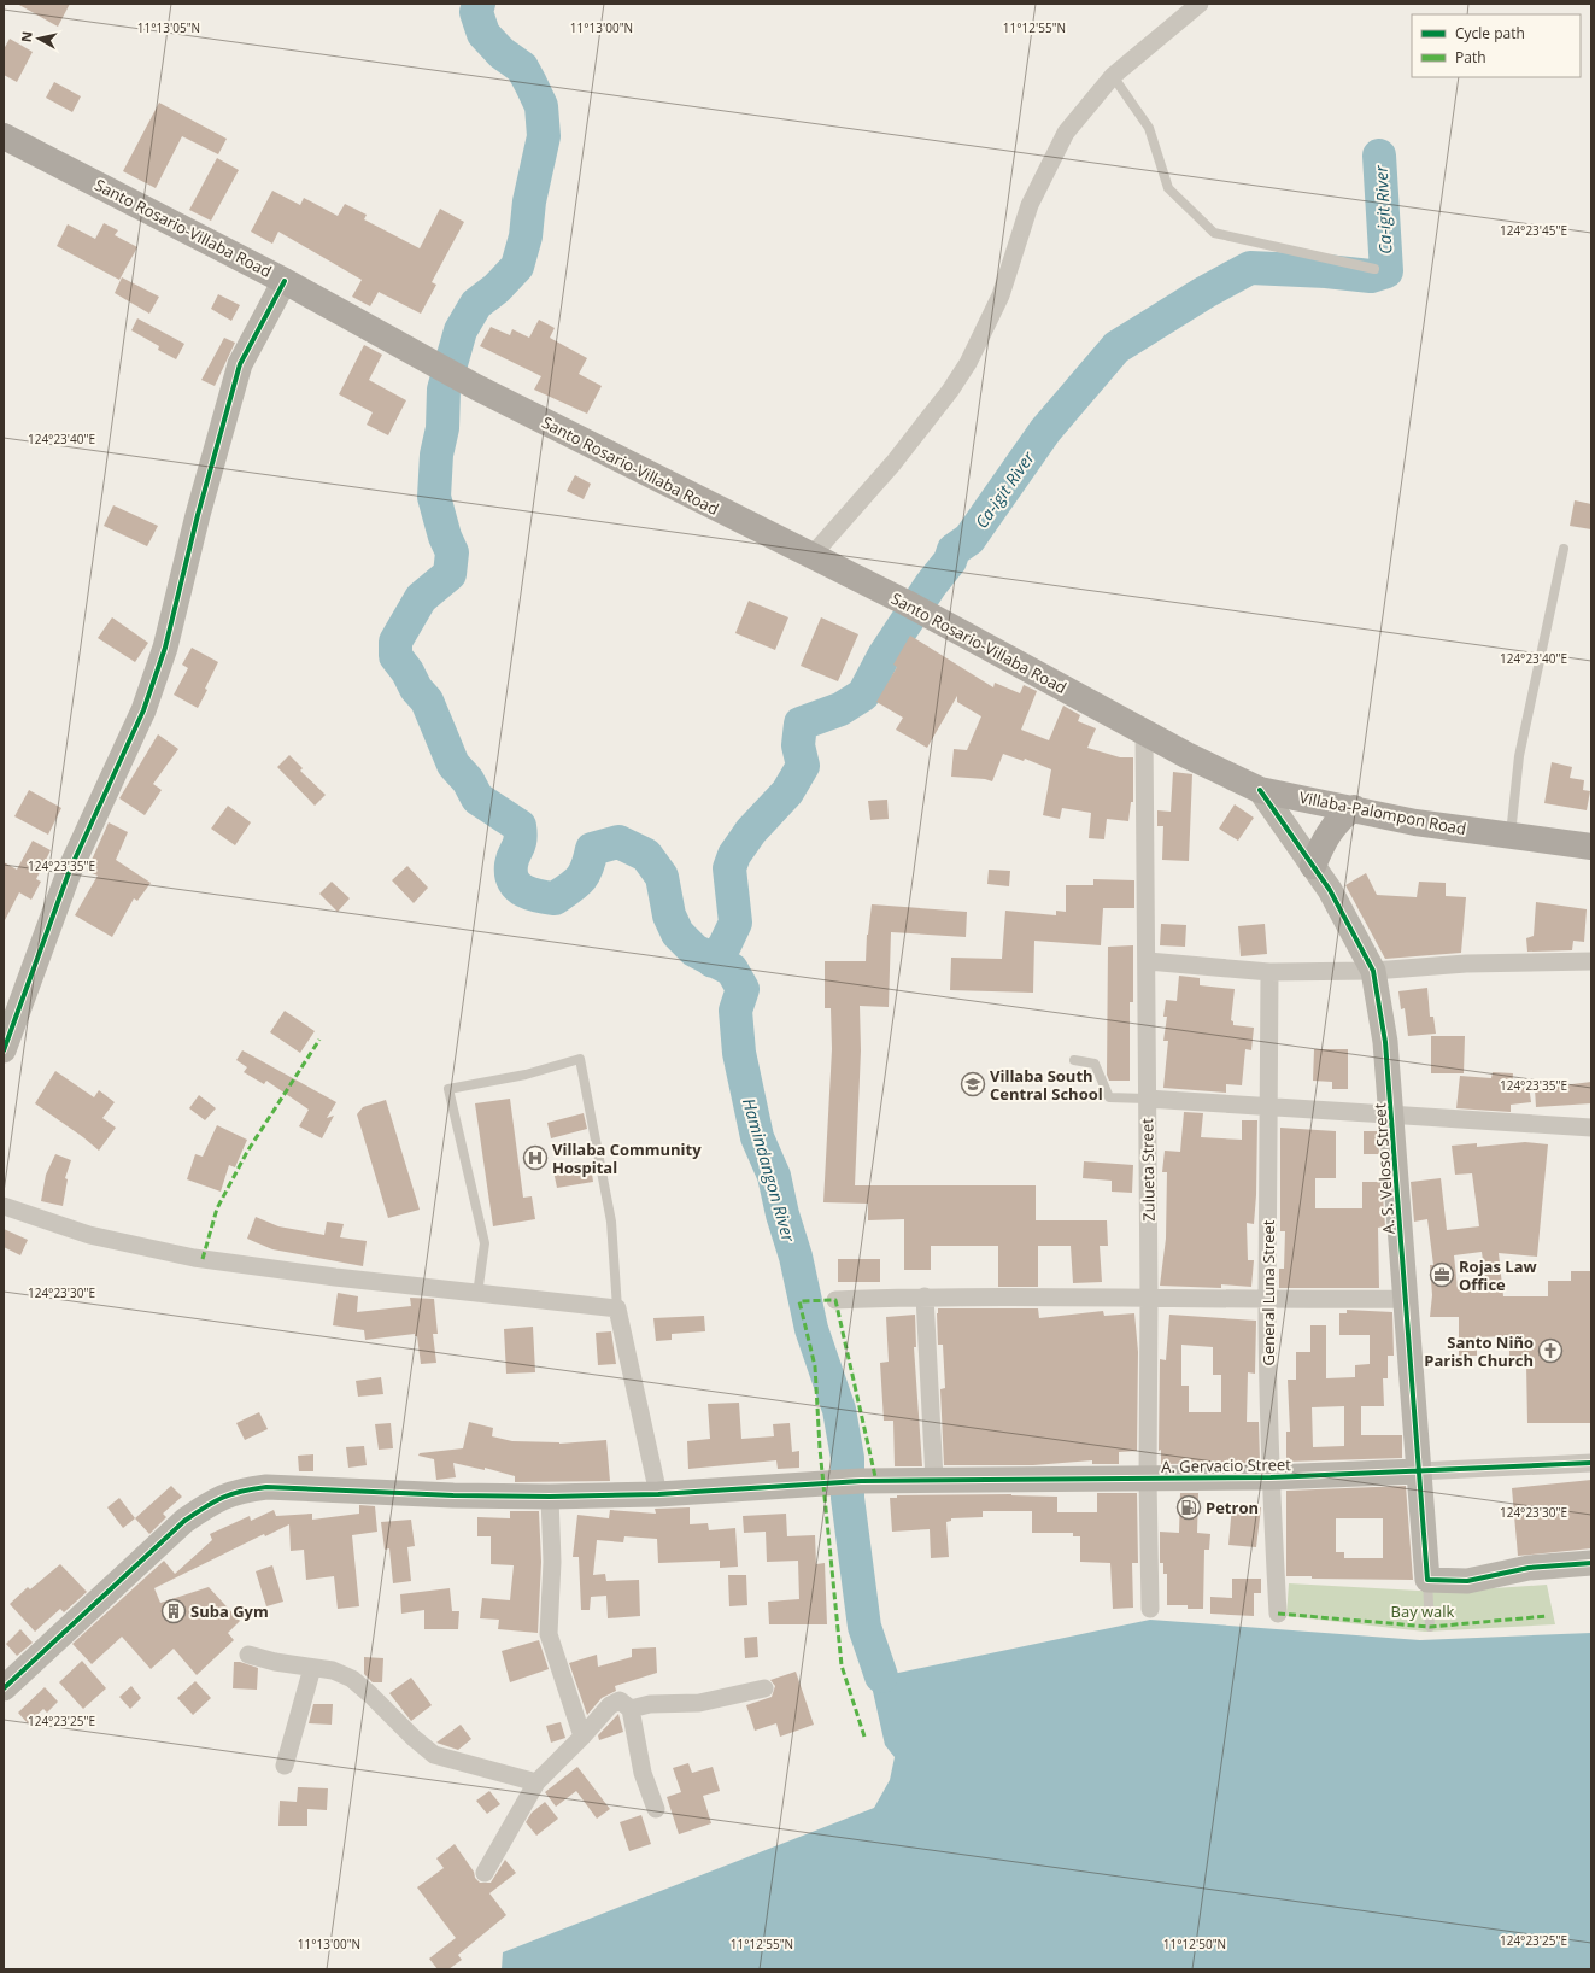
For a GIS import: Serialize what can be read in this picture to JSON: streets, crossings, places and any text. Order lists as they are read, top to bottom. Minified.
{"streets":{"main road":["Santo Rosario-Villaba Road","Villaba-Palompon Road"],"street":["A. S. Veloso Street","Zulueta Street","General Luna Street","A. Gervacio Street"]},"crossings":[["Santo Rosario-Villaba Road","Villaba-Palompon Road"],["Santo Rosario-Villaba Road","A. S. Veloso Street"],["Santo Rosario-Villaba Road","Zulueta Street"],["Villaba-Palompon Road","A. S. Veloso Street"],["A. S. Veloso Street","A. Gervacio Street"],["Zulueta Street","A. Gervacio Street"],["General Luna Street","A. Gervacio Street"]],"water":["Ca-igit River","Hamindangon River"],"parks":["Bay walk"],"places":{"school or university":["Villaba South Central School"],"hospital":["Villaba Community Hospital"],"office":["Rojas Law Office"],"church":["Santo Niño Parish Church"],"fuel station":["Petron"],"building":["Suba Gym"]},"legend":["Cycle path","Path"],"north":"left","coordinates":["11°13'05\"N","11°13'00\"N","11°12'55\"N","124°23'45\"E","124°23'40\"E","124°23'35\"E","124°23'30\"E","124°23'25\"E","11°12'50\"N"]}
